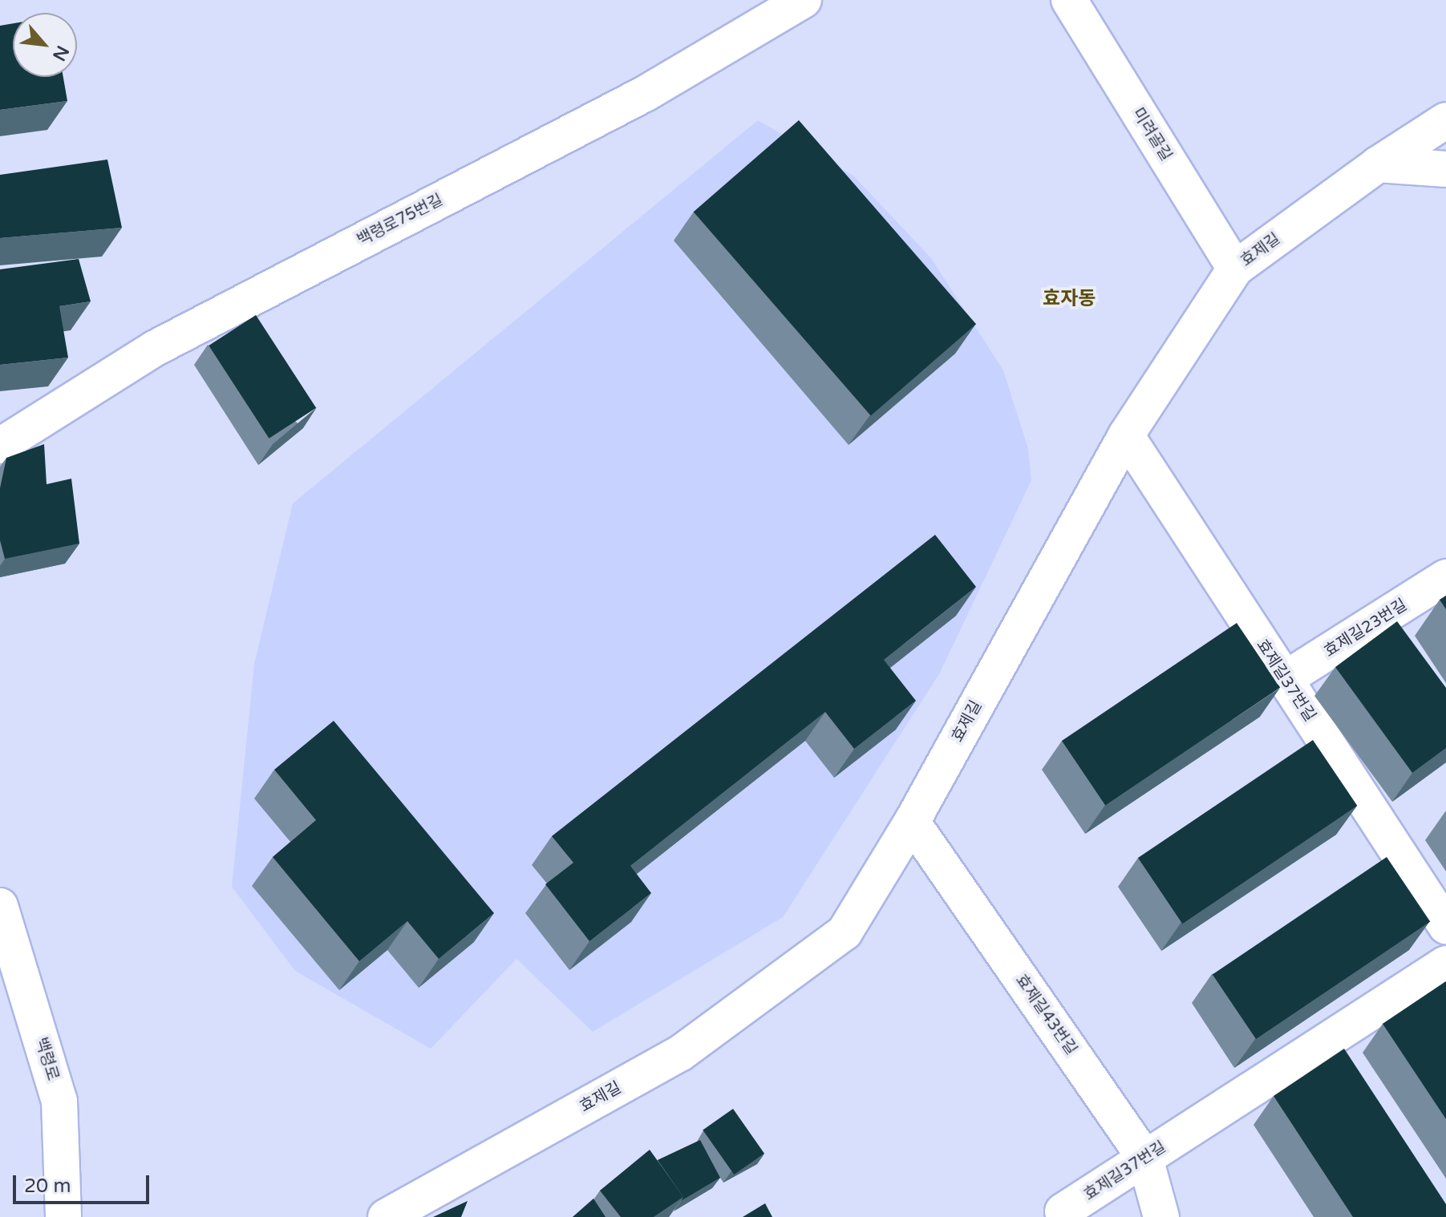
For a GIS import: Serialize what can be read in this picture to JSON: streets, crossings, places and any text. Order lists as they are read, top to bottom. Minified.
{"streets":{"street":["미려골길","백령로75번길","효제길","효제길23번길","효제길37번길","효제길43번길","백령로"]},"crossings":[["미려골길","효제길"],["효제길","효제길37번길"],["효제길","효제길43번길"],["효제길23번길","효제길37번길"],["효제길37번길","효제길43번길"]],"districts":["효자동"],"scale_bar":"20 m","north":"bottom right"}
